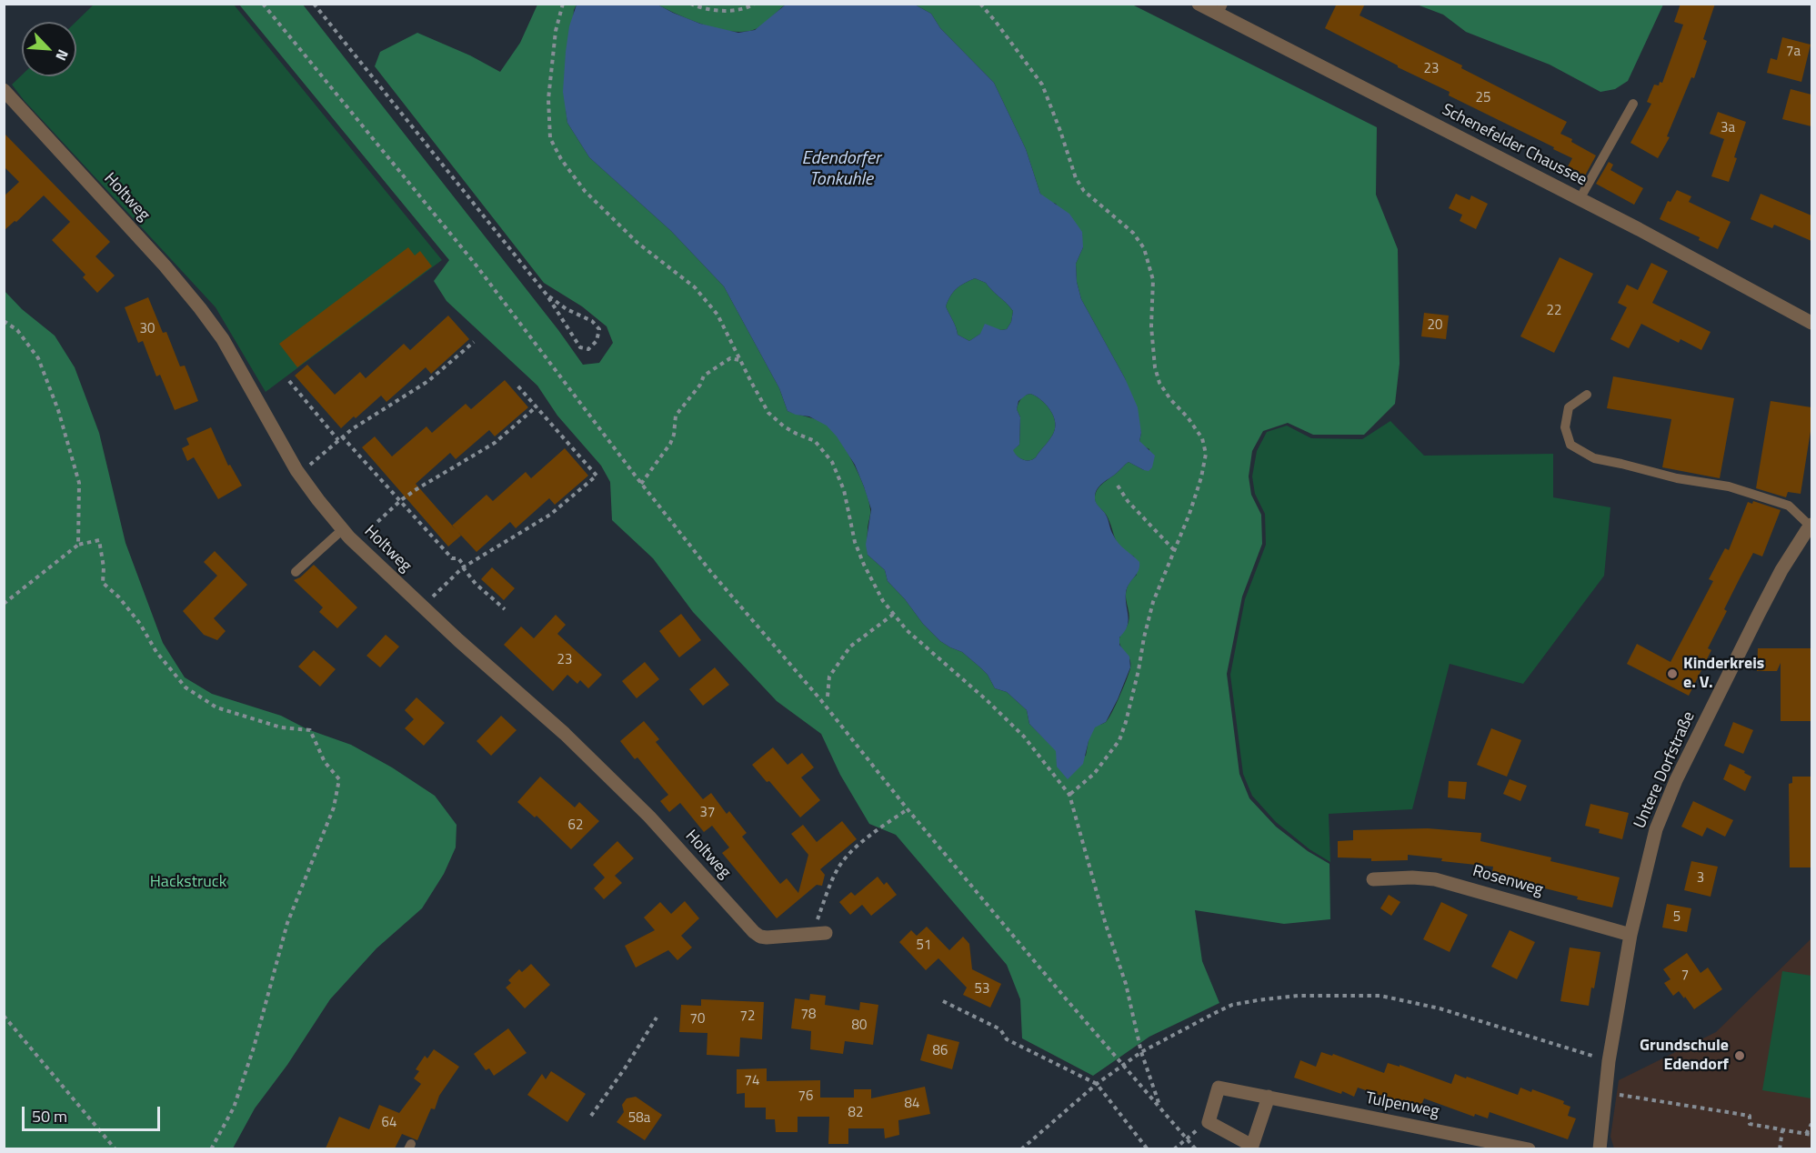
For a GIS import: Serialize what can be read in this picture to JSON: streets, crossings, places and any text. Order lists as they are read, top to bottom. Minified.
{"streets":{"street":["Schenefelder Chaussee","Holtweg","Untere Dorfstraße","Rosenweg","Tulpenweg"]},"crossings":[["Untere Dorfstraße","Rosenweg"]],"water":["Edendorfer Tonkuhle"],"parks":["Hackstruck"],"places":["Kinderkreis e. V.","Grundschule Edendorf"],"house_numbers":["7a","23","25","3a","22","20","30","23","37","62","3","5","51","7","53","78","72","70","80","86","74","76","84","82","58a","64"],"scale_bar":"50 m","north":"bottom right"}
